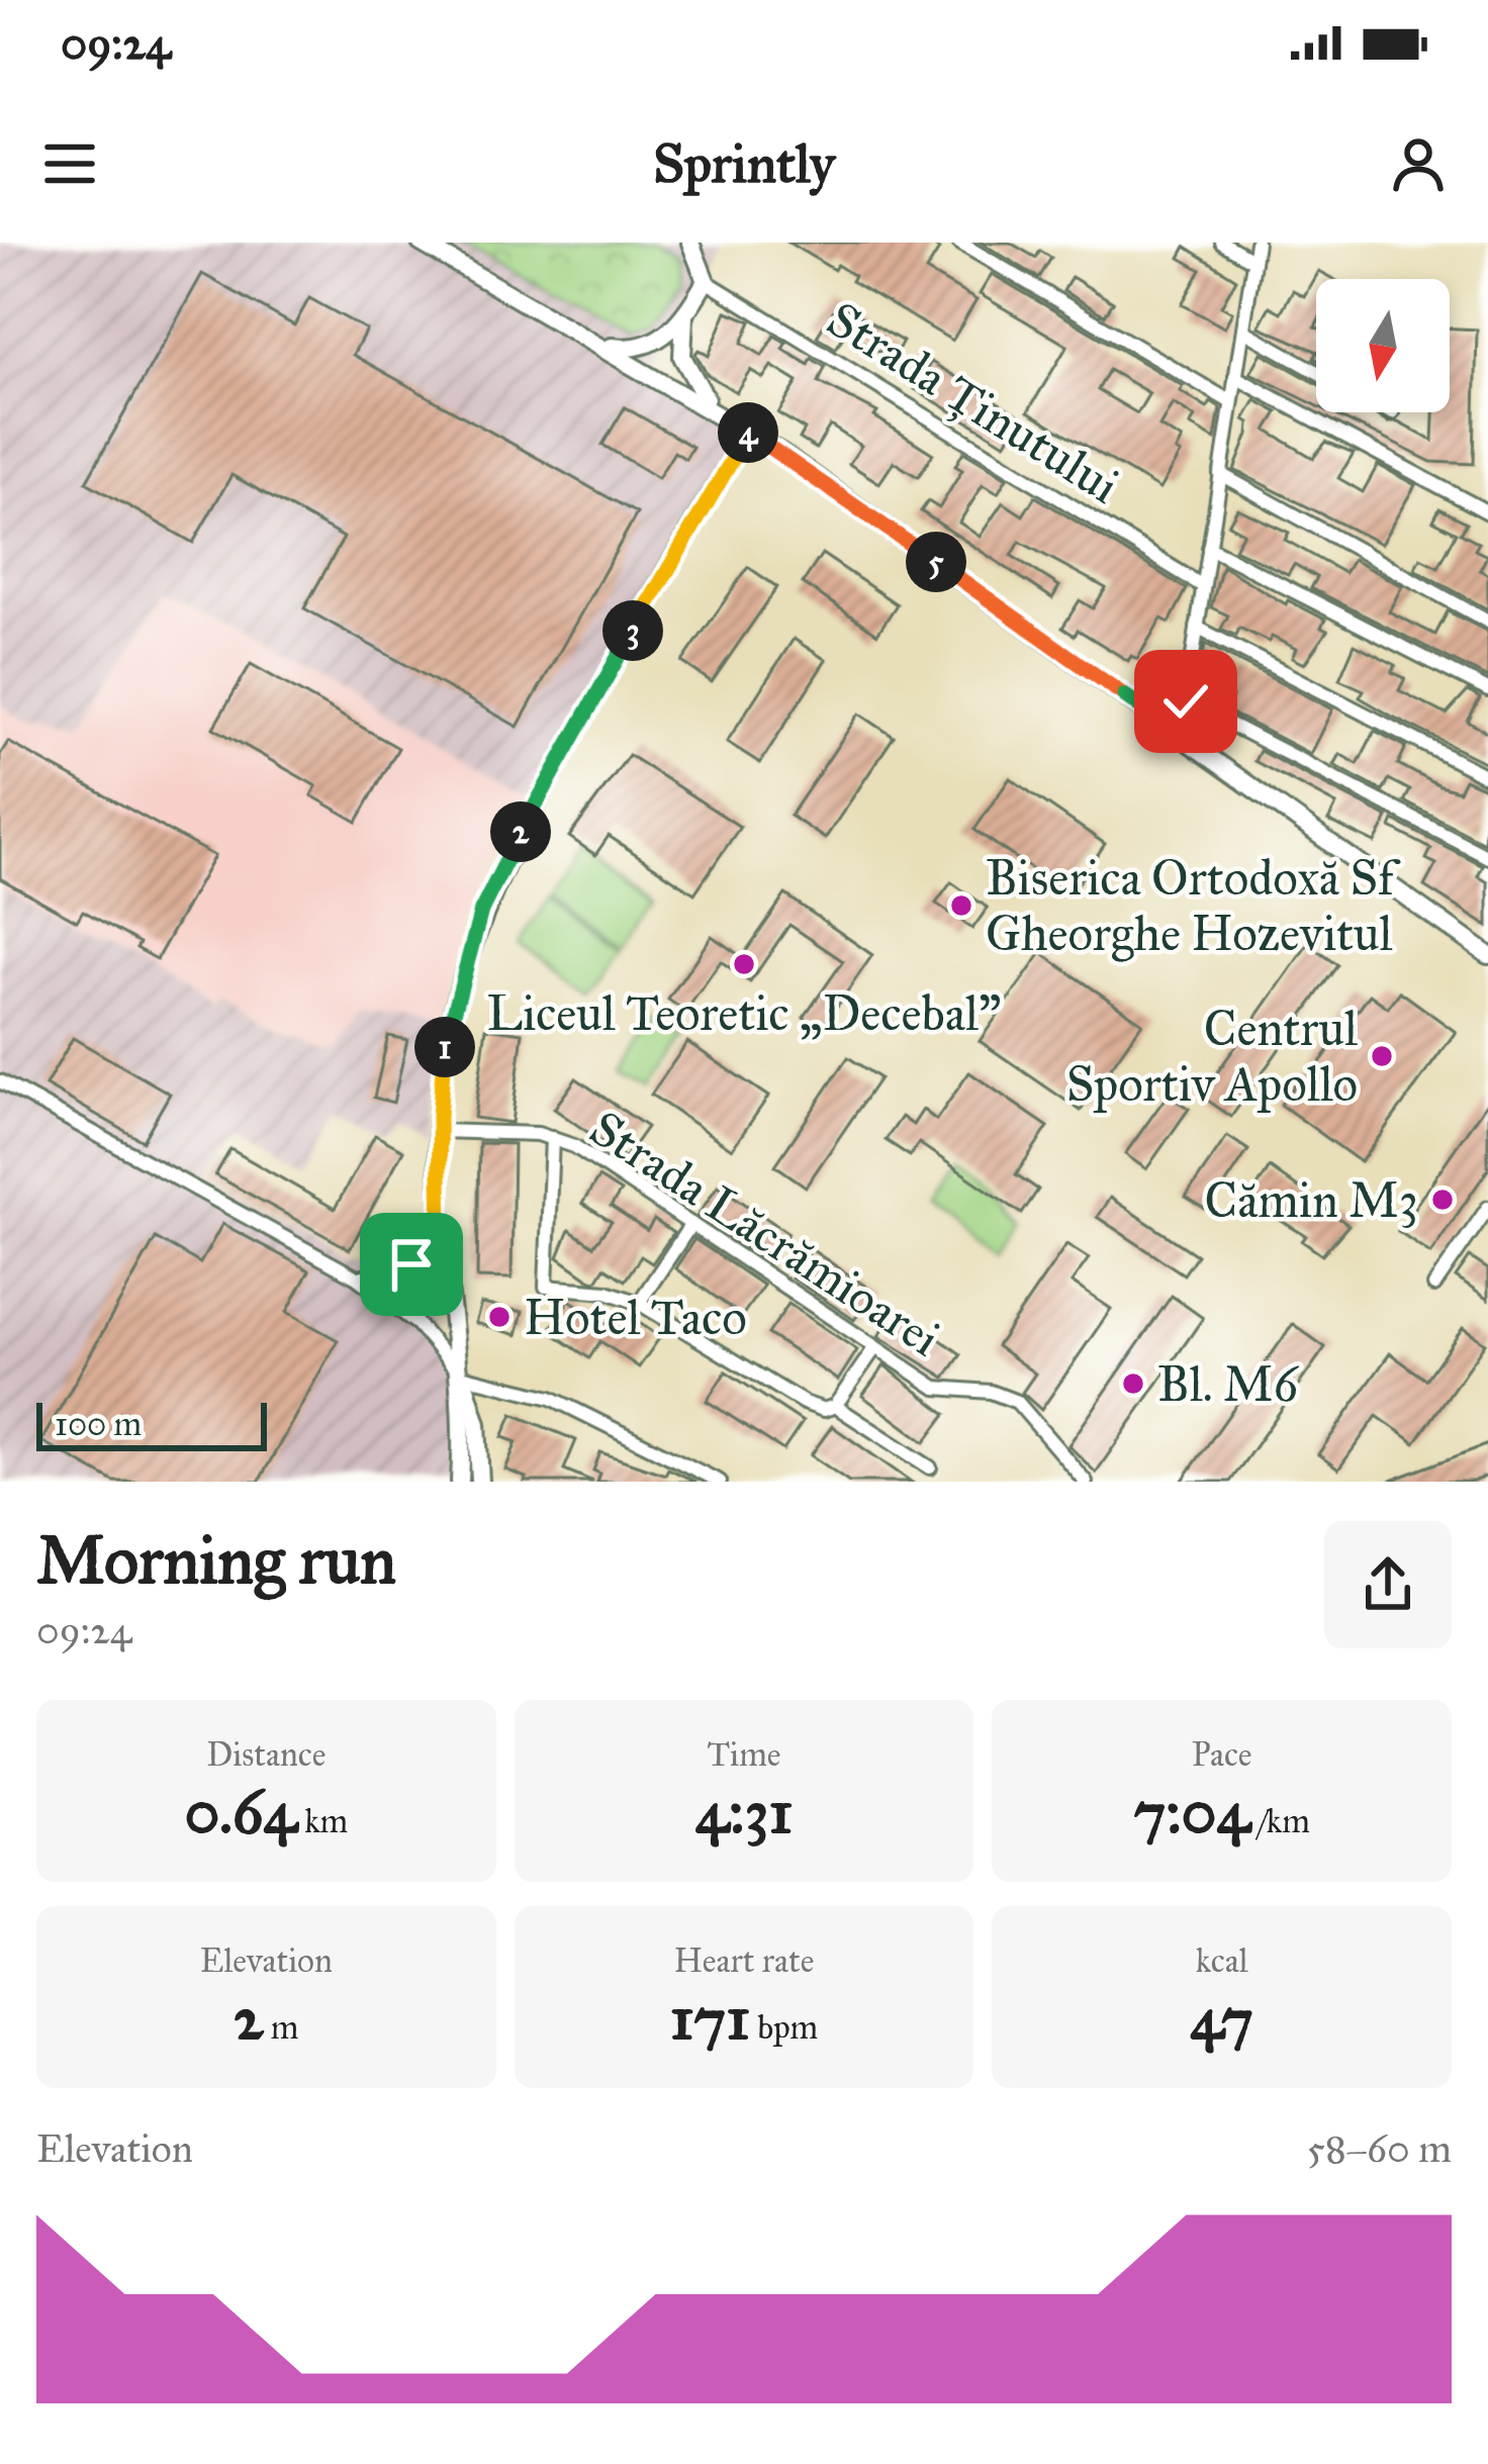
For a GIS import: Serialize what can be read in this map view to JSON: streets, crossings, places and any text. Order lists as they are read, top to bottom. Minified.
{"streets":{"street":["Strada Ținutului","Strada Lăcrămioarei"]},"places":["Biserica Ortodoxă Sf Gheorghe Hozevitul","Liceul Teoretic „Decebal”","Centrul Sportiv Apollo","Cămin M3","Hotel Taco","Bl. M6"],"scale_bar":"100 m","north":"bottom","page":{"status":"09:24","header":"Sprintly","pins":["4","5","3","2","1"],"scale":"100 m","heading":["Morning run","09:24"],"stats":[["Distance","0.64 km"],["Time","4:31"],["Pace","7:04 /km"],["Elevation","2 m"],["Heart rate","171 bpm"],["kcal","47"]],"chart":["Elevation","58–60 m"]}}
